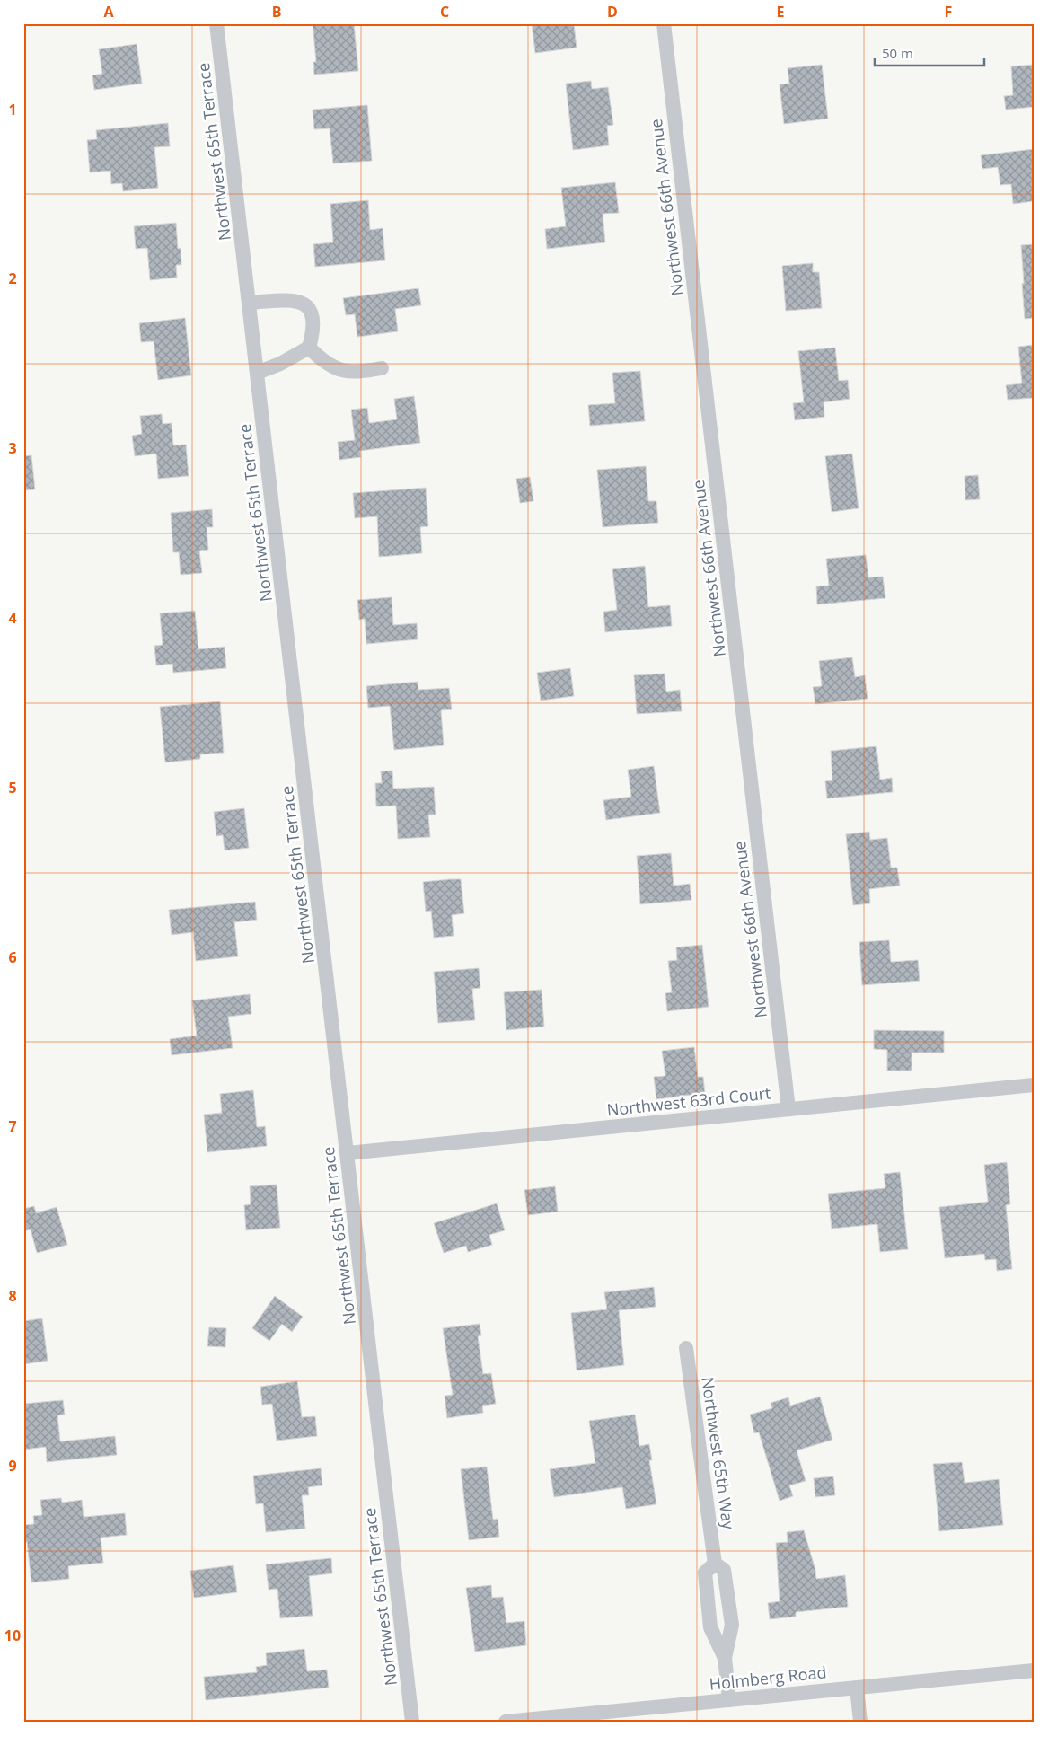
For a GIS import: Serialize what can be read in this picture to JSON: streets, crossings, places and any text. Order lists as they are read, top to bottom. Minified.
{"streets":{"street":["Northwest 65th Terrace","Northwest 66th Avenue","Northwest 63rd Court","Northwest 65th Way","Holmberg Road"]},"crossings":[["Northwest 65th Terrace","Northwest 63rd Court"],["Northwest 66th Avenue","Northwest 63rd Court"],["Northwest 65th Way","Holmberg Road"]],"scale_bar":"50 m","grid":{"columns":["A","B","C","D","E","F"],"rows":["1","2","3","4","5","6","7","8","9","10"]}}
